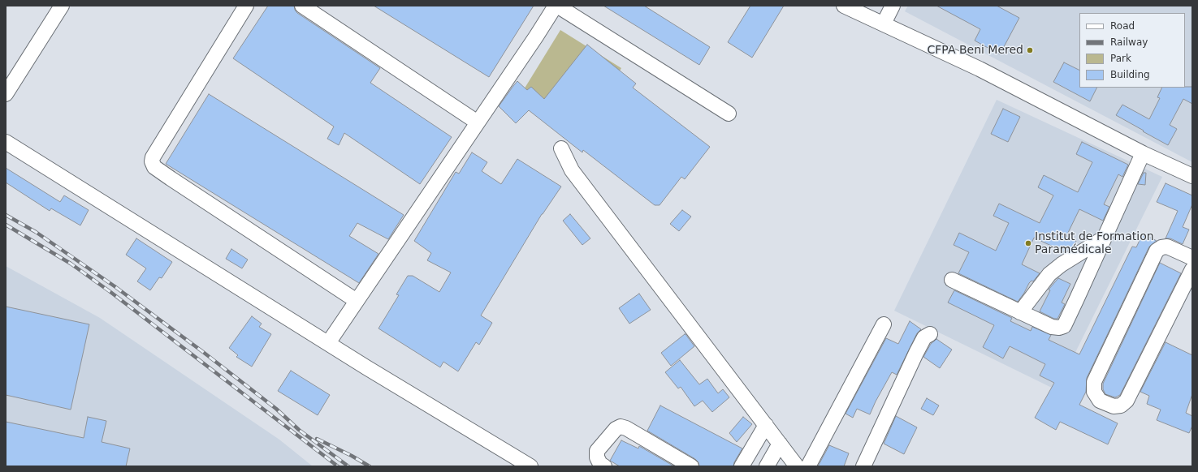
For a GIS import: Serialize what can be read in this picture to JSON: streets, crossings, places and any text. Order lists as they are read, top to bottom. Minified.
{"places":["CFPA Beni Mered","Institut de Formation Paramédicale"],"legend":["Road","Railway","Park","Building"]}
